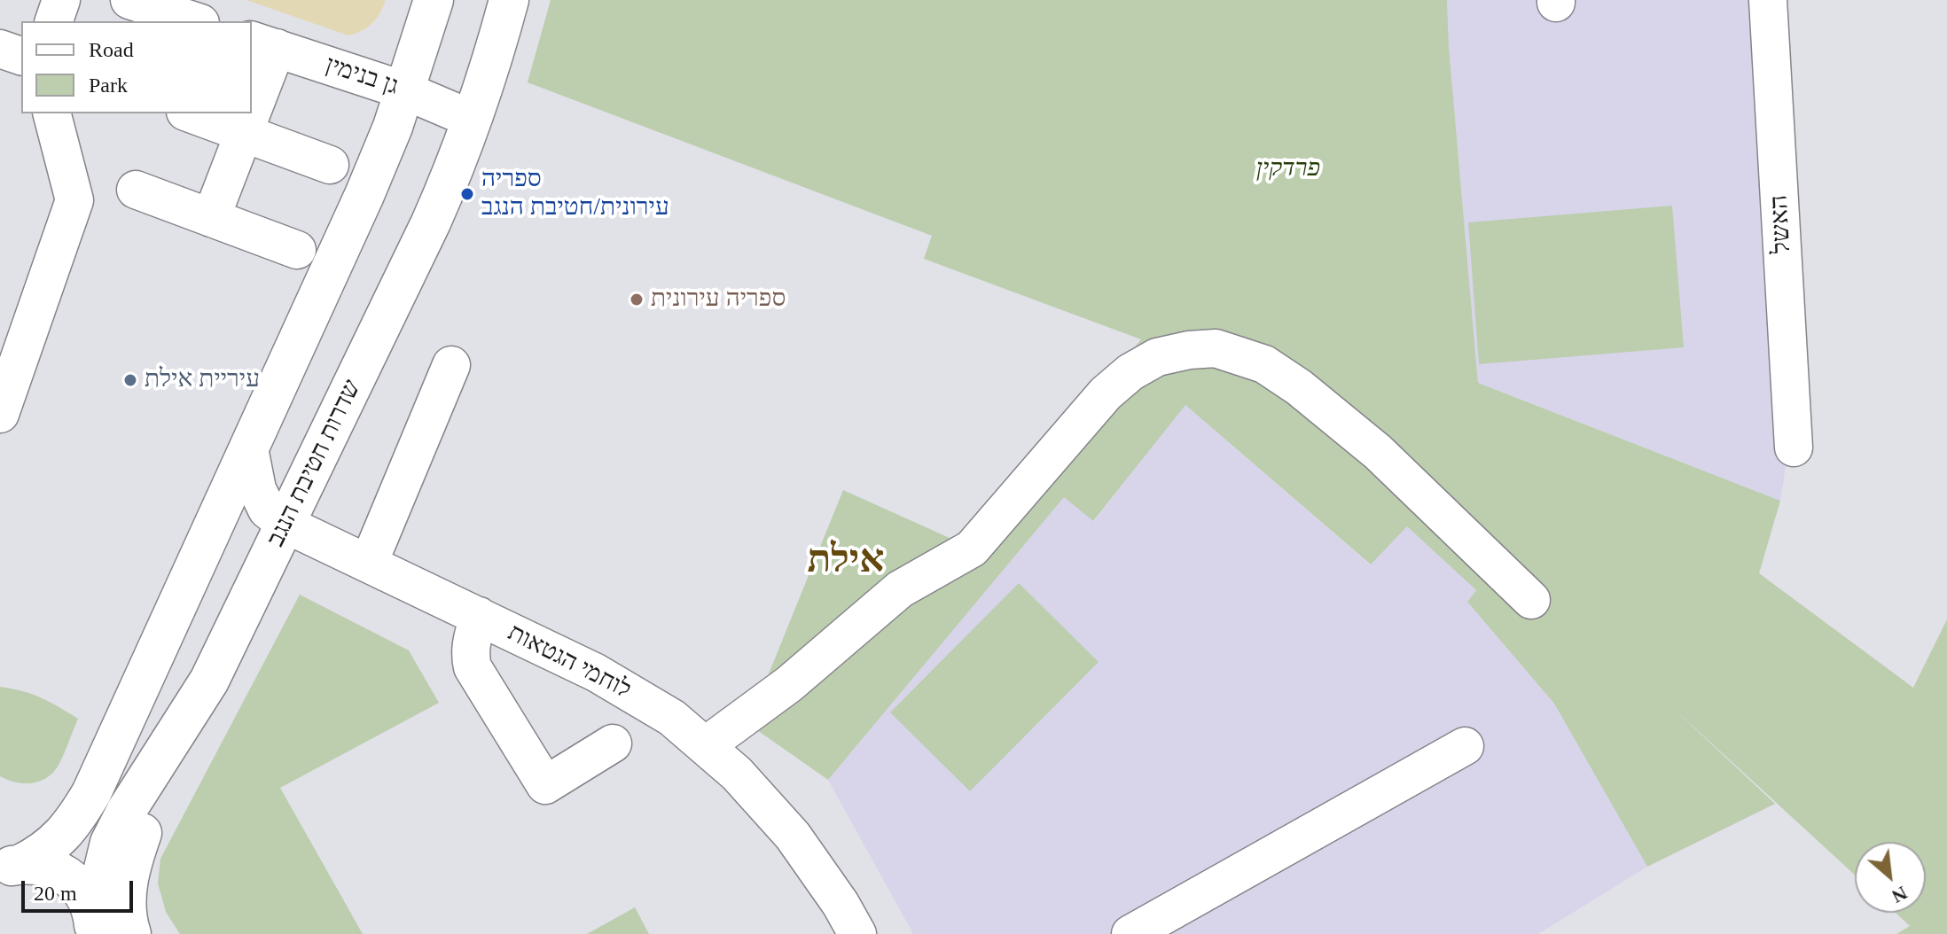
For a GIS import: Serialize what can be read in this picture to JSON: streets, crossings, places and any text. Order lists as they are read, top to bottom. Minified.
{"streets":{"main road":["שדרות חטיבת הנגב"],"street":["גן בנימין","האשל","לוחמי הגטאות"]},"crossings":[["גן בנימין","שדרות חטיבת הנגב"],["שדרות חטיבת הנגב","לוחמי הגטאות"]],"districts":["אילת"],"parks":["פרדקין"],"places":["ספריה עירונית/חטיבת הנגב","ספריה עירונית","עיריית אילת"],"legend":["Road","Park"],"scale_bar":"20 m","north":"bottom right"}
